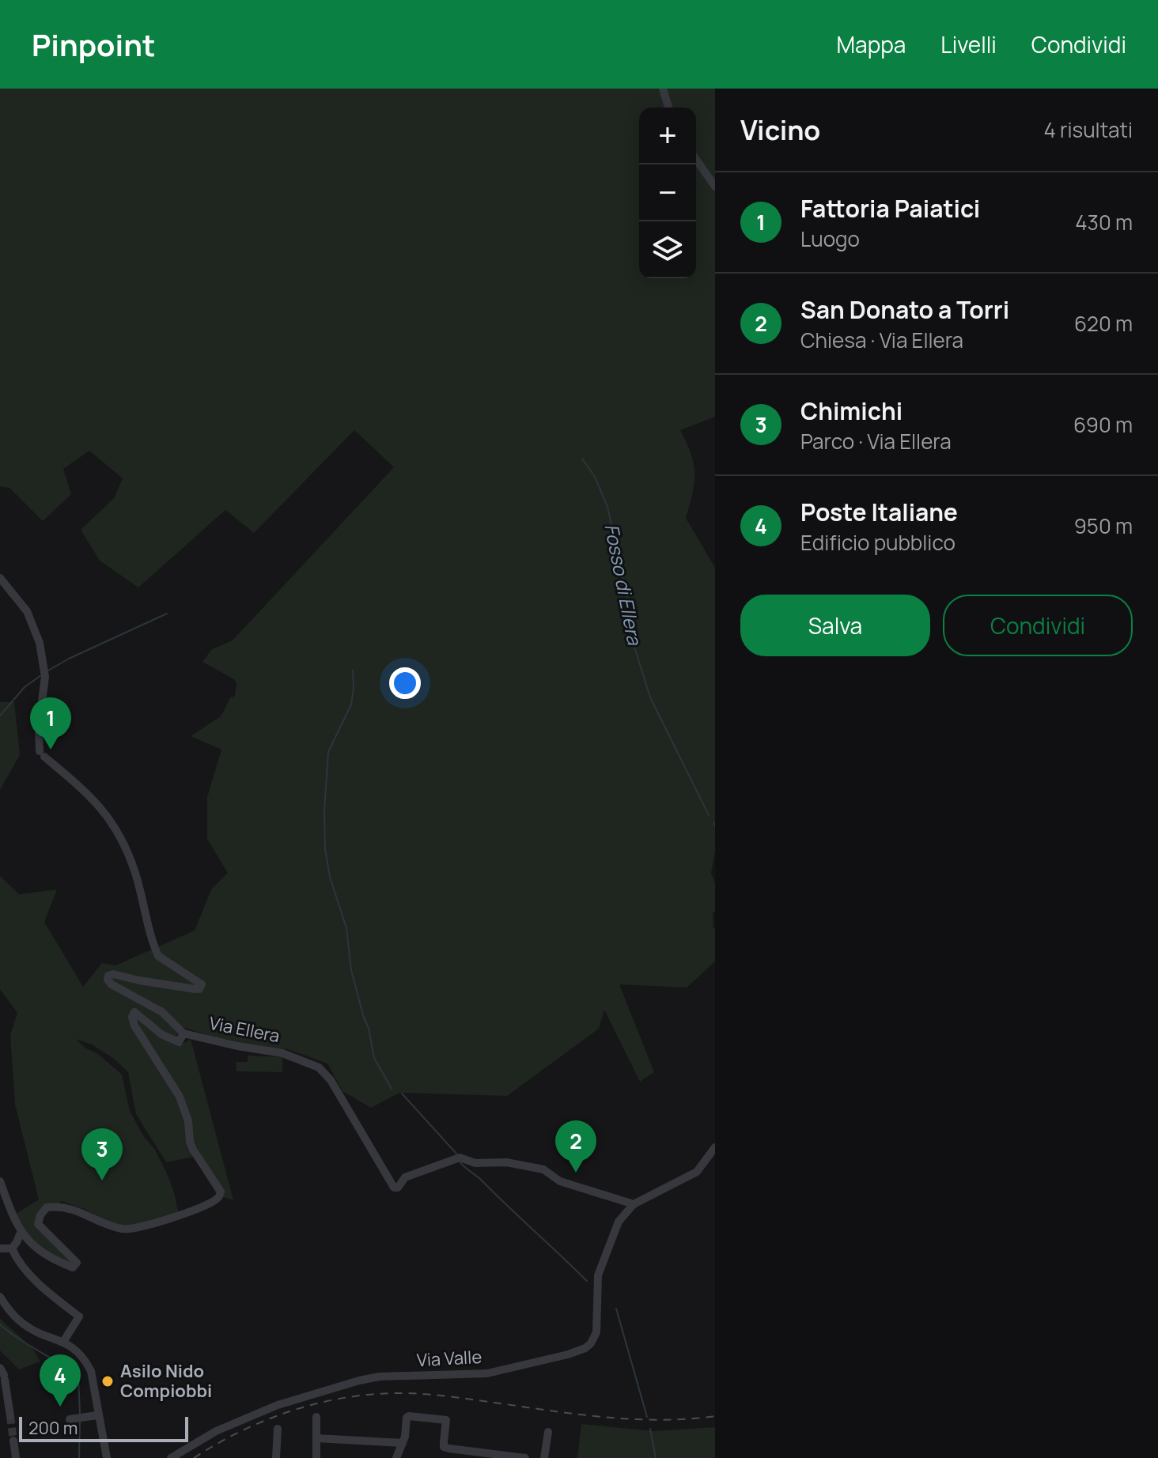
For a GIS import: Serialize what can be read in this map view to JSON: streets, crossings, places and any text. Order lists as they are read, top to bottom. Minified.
{"streets":{"street":["Via Ellera","Via Valle"]},"crossings":[["Via Ellera","Via Valle"]],"water":["Fosso di Ellera"],"places":["Asilo Nido Compiobbi"],"scale_bar":"200 m","page":{"header":"Pinpoint","nav":["Mappa","Livelli","Condividi"],"heading":["Vicino","4 risultati"],"map_buttons":["+","−"],"list":[{"mark":"1","name":"Fattoria Paiatici","note":"Luogo","value":"430 m"},{"mark":"2","name":"San Donato a Torri","note":"Chiesa · Via Ellera","value":"620 m"},{"mark":"3","name":"Chimichi","note":"Parco · Via Ellera","value":"690 m"},{"mark":"4","name":"Poste Italiane","note":"Edificio pubblico","value":"950 m"}],"buttons":["Salva","Condividi"],"pins":["1","2","3","4"],"scale":"200 m"}}
